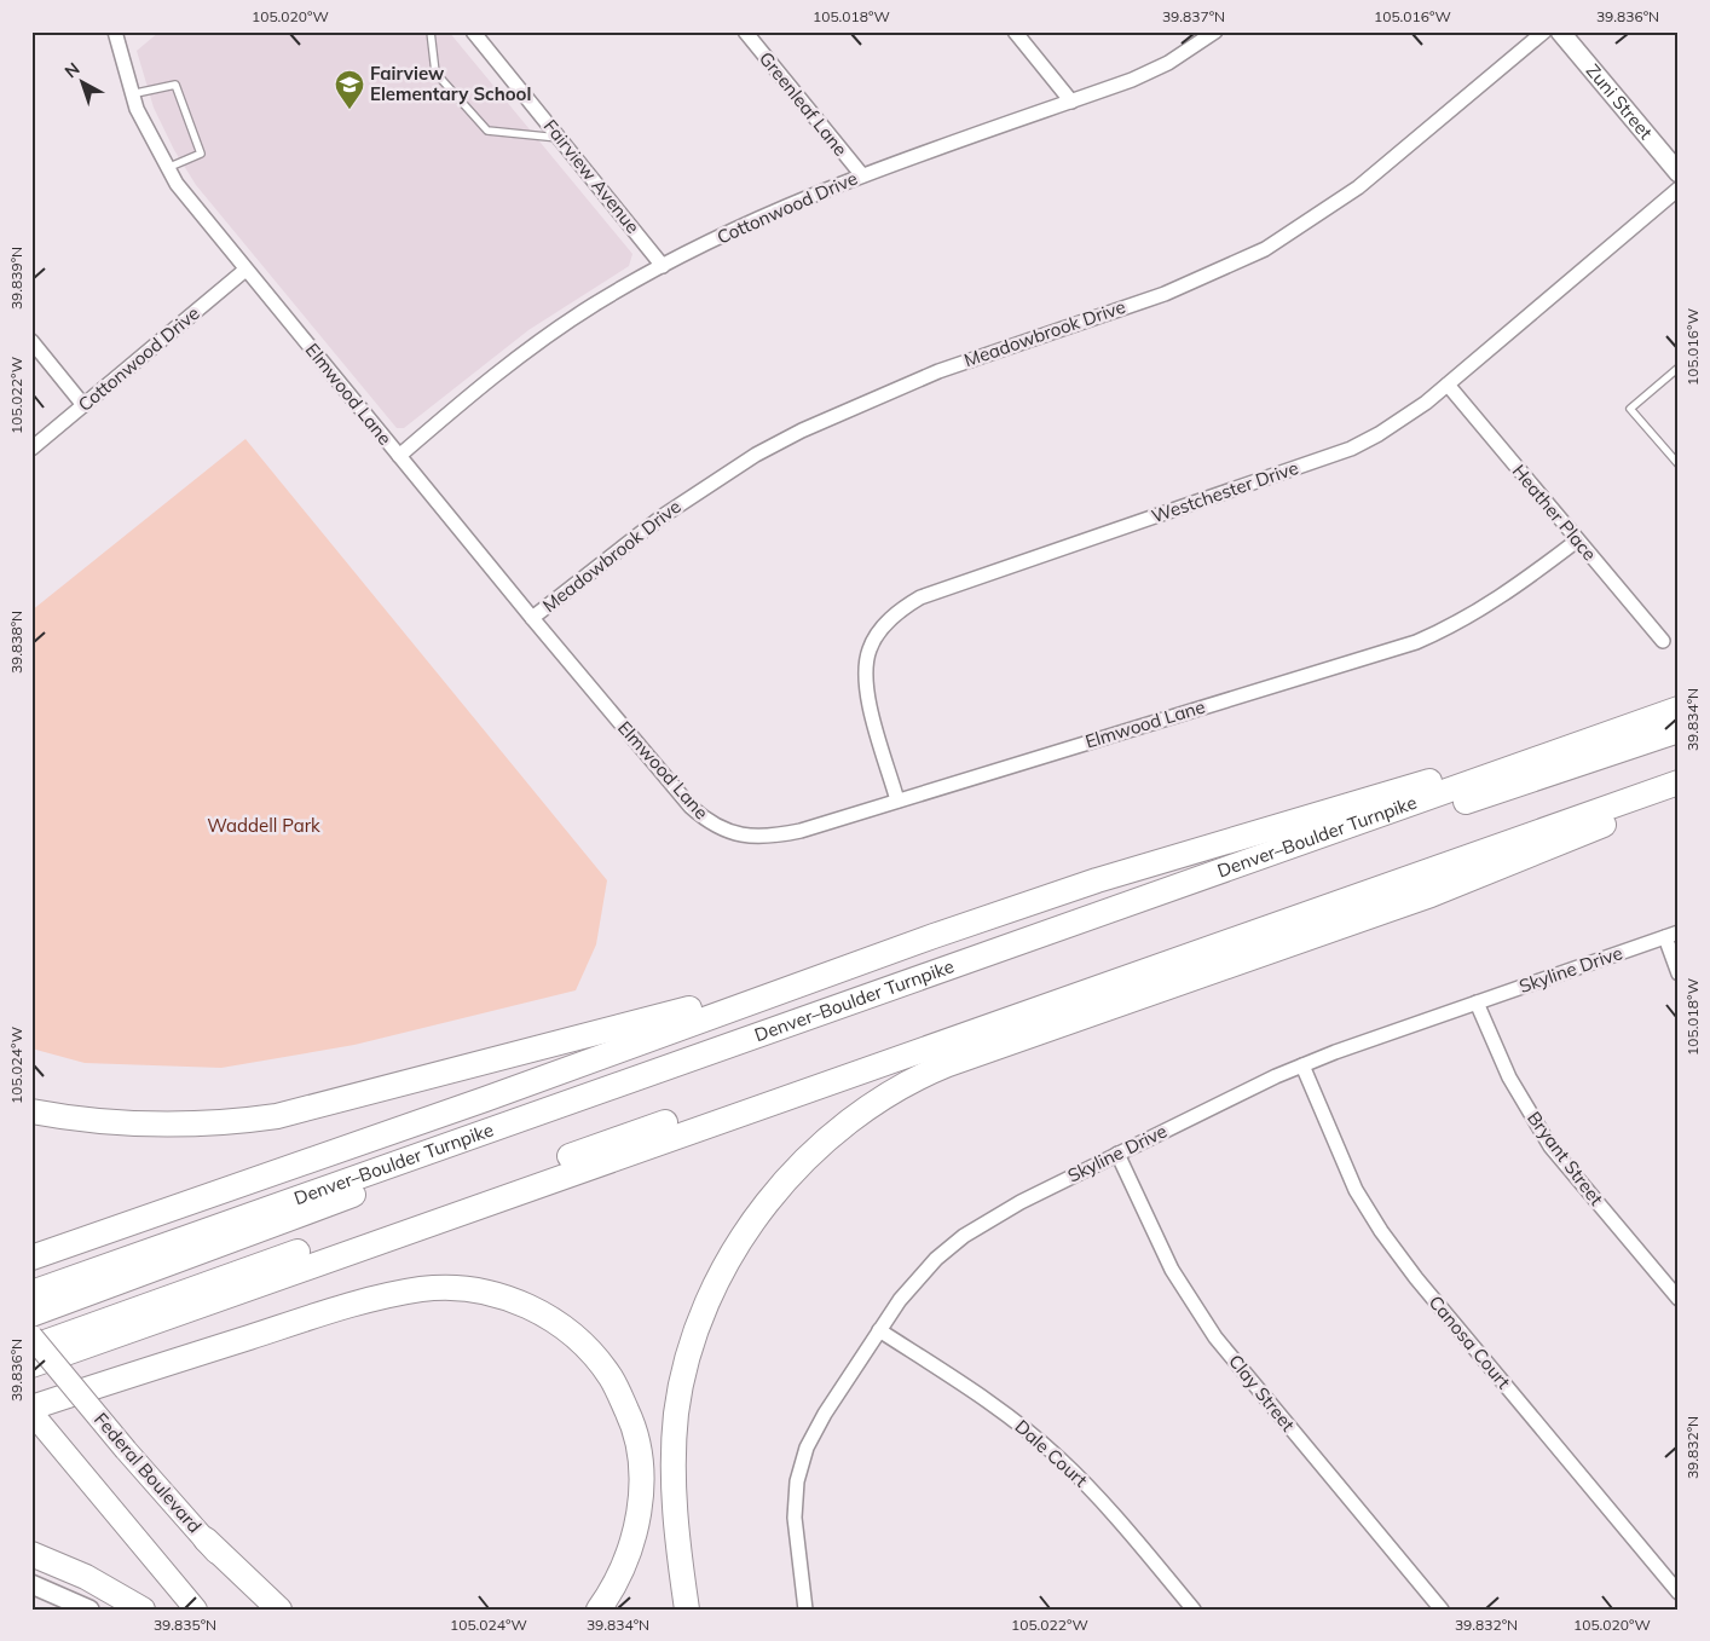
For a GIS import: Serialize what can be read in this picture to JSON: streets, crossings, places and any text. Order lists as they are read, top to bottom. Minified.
{"streets":{"highway":["Denver–Boulder Turnpike"],"main road":["Federal Boulevard"],"street":["Zuni Street","Greenleaf Lane","Fairview Avenue","Cottonwood Drive","Meadowbrook Drive","Elmwood Lane","Westchester Drive","Heather Place","Skyline Drive","Bryant Street","Canosa Court","Clay Street","Dale Court"]},"crossings":[["Greenleaf Lane","Cottonwood Drive"],["Fairview Avenue","Cottonwood Drive"],["Cottonwood Drive","Elmwood Lane"],["Meadowbrook Drive","Elmwood Lane"],["Elmwood Lane","Westchester Drive"],["Elmwood Lane","Heather Place"],["Westchester Drive","Heather Place"],["Skyline Drive","Bryant Street"],["Skyline Drive","Canosa Court"],["Skyline Drive","Clay Street"],["Skyline Drive","Dale Court"]],"parks":["Waddell Park"],"places":{"school or university":["Fairview Elementary School"]},"north":"top left","coordinates":["105.020°W","105.018°W","39.837°N","105.016°W","39.836°N","39.839°N","105.022°W","39.838°N","39.834°N","105.024°W","39.832°N","39.835°N"]}
